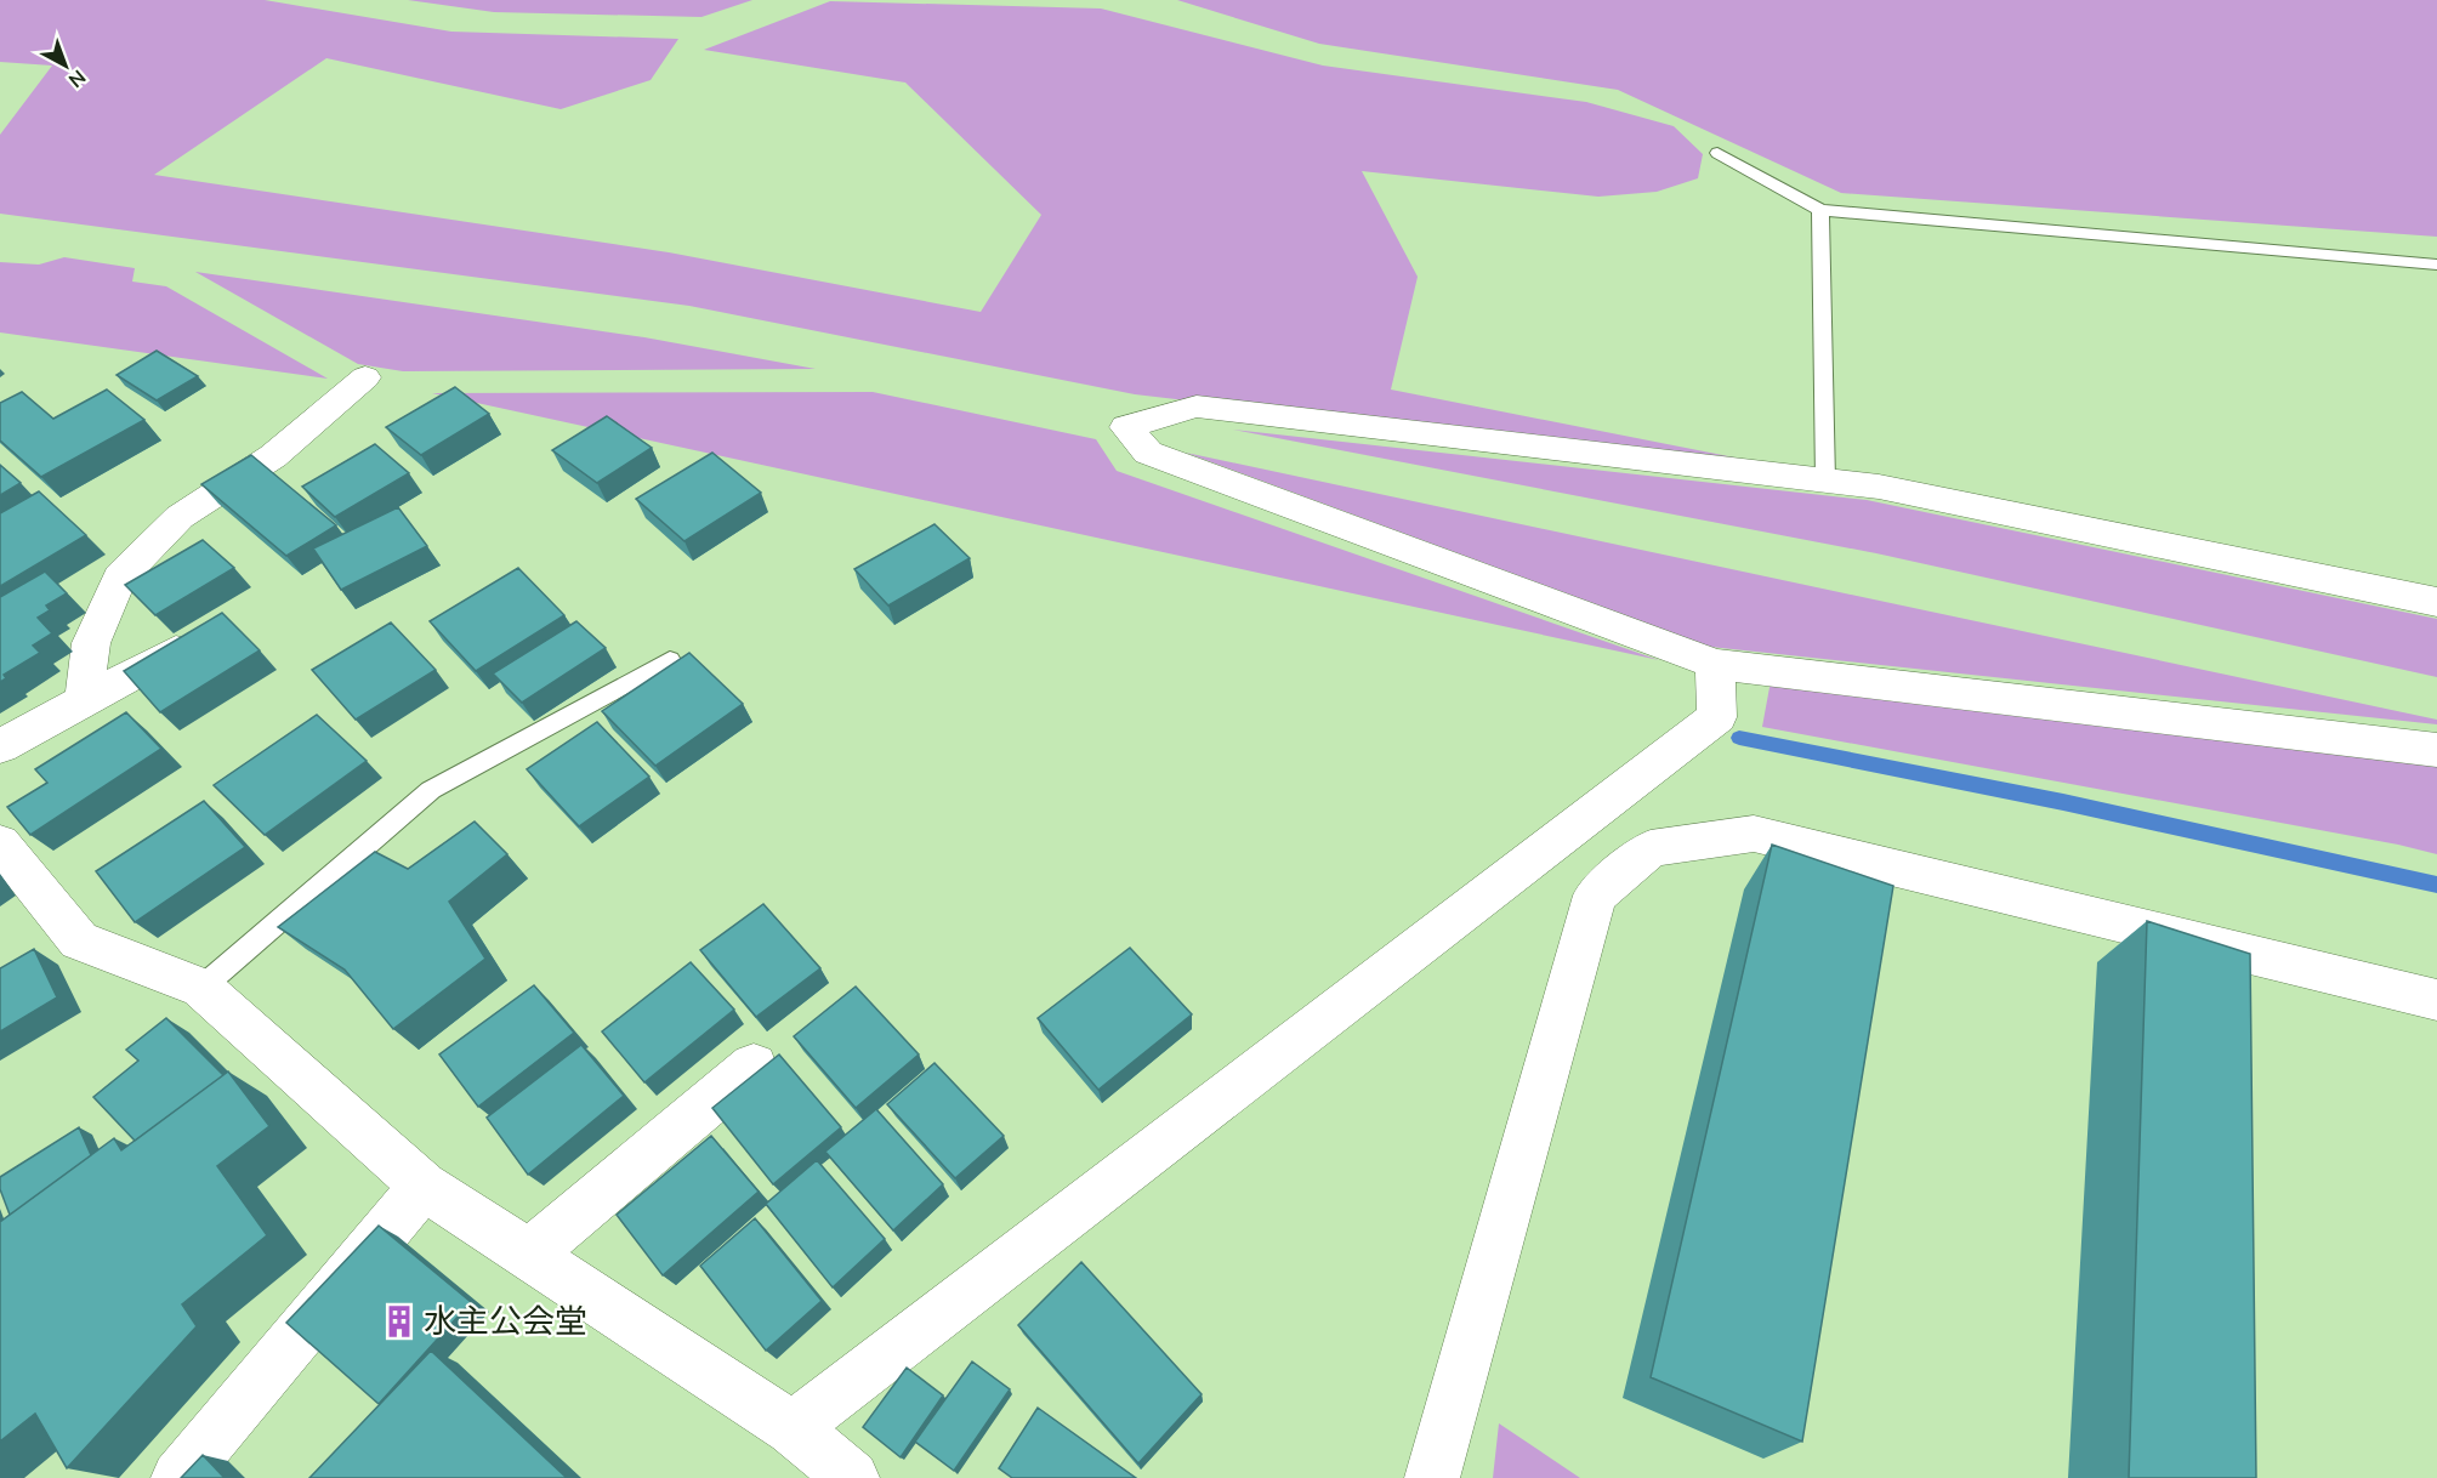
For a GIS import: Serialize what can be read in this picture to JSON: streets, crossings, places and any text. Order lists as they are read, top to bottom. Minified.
{"places":{"building":["水主公会堂"]},"north":"bottom right"}
